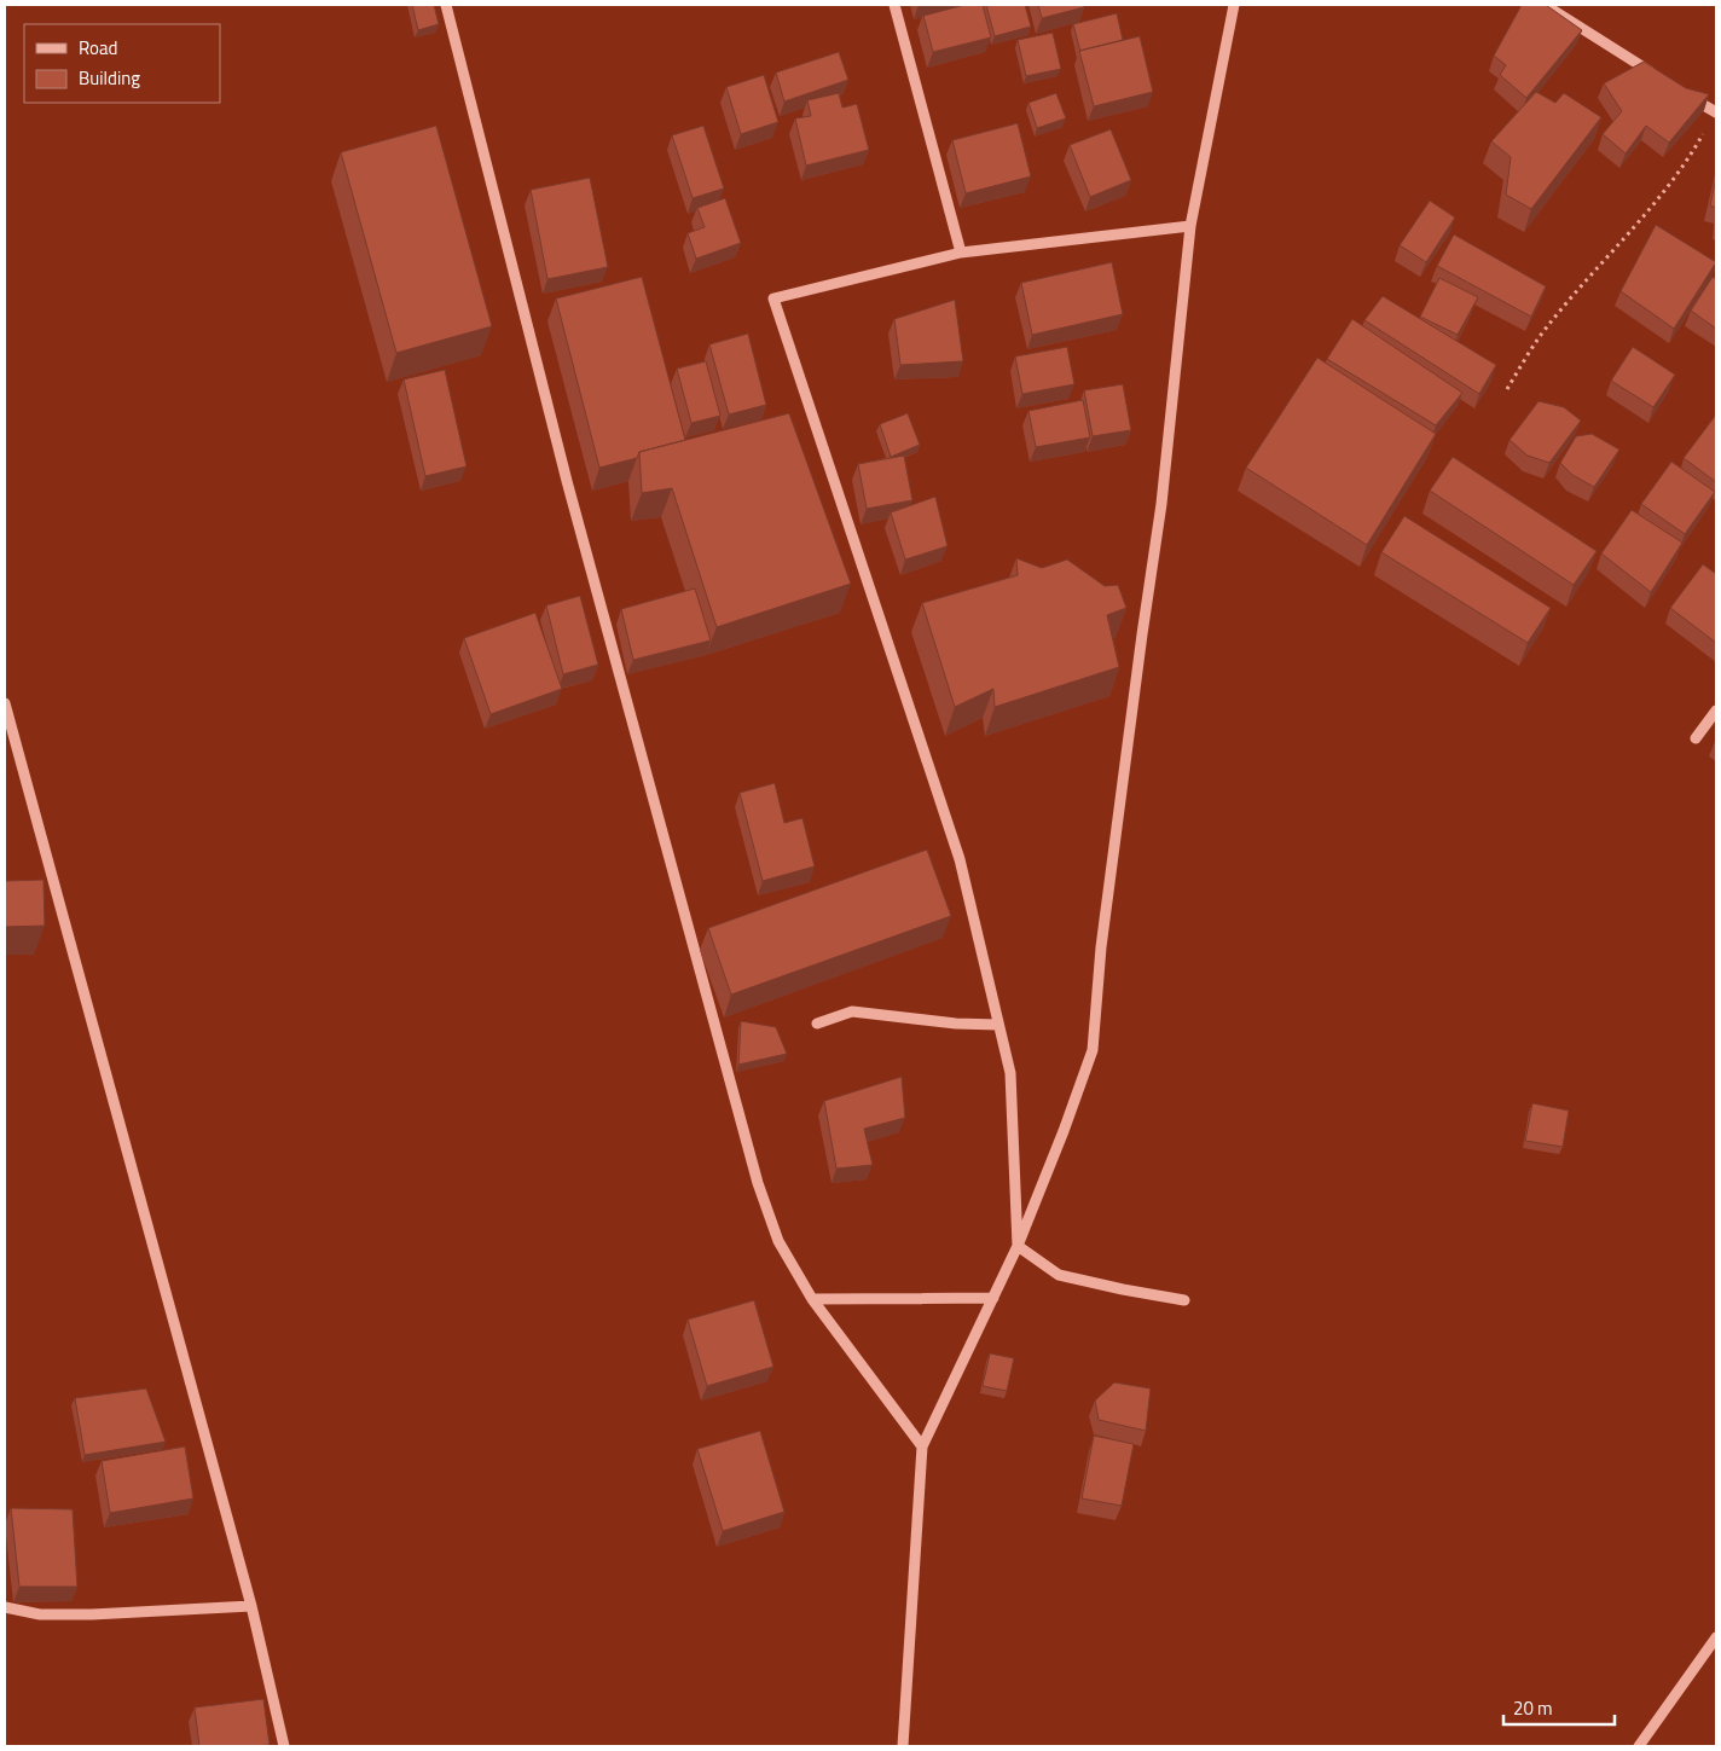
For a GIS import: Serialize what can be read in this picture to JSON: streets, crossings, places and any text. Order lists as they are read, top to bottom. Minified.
{"legend":["Road","Building"],"scale_bar":"20 m"}
